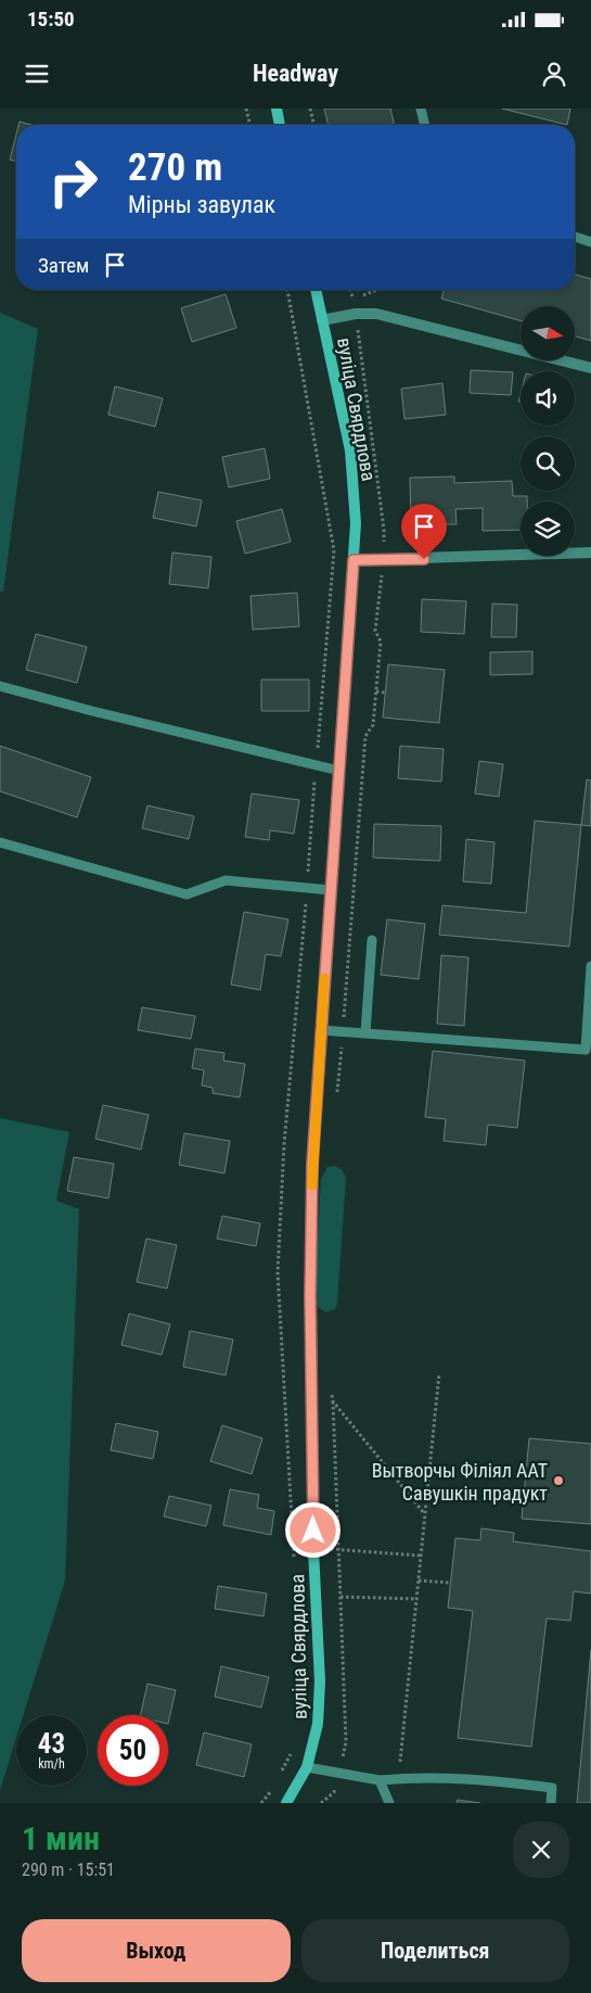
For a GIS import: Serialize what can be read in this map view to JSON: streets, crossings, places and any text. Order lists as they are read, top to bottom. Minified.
{"streets":{"main road":["вуліца Свярдлова"]},"places":["Вытворчы Філіял ААТ Савушкін прадукт"],"north":"right","page":{"status":"15:50","header":"Headway","turn":["270 m","Мірны завулак"],"then":"Затем","speed":"43 km/h","limit":"50","heading":["1 мин","290 m · 15:51"],"buttons":["Выход","Поделиться"]}}
